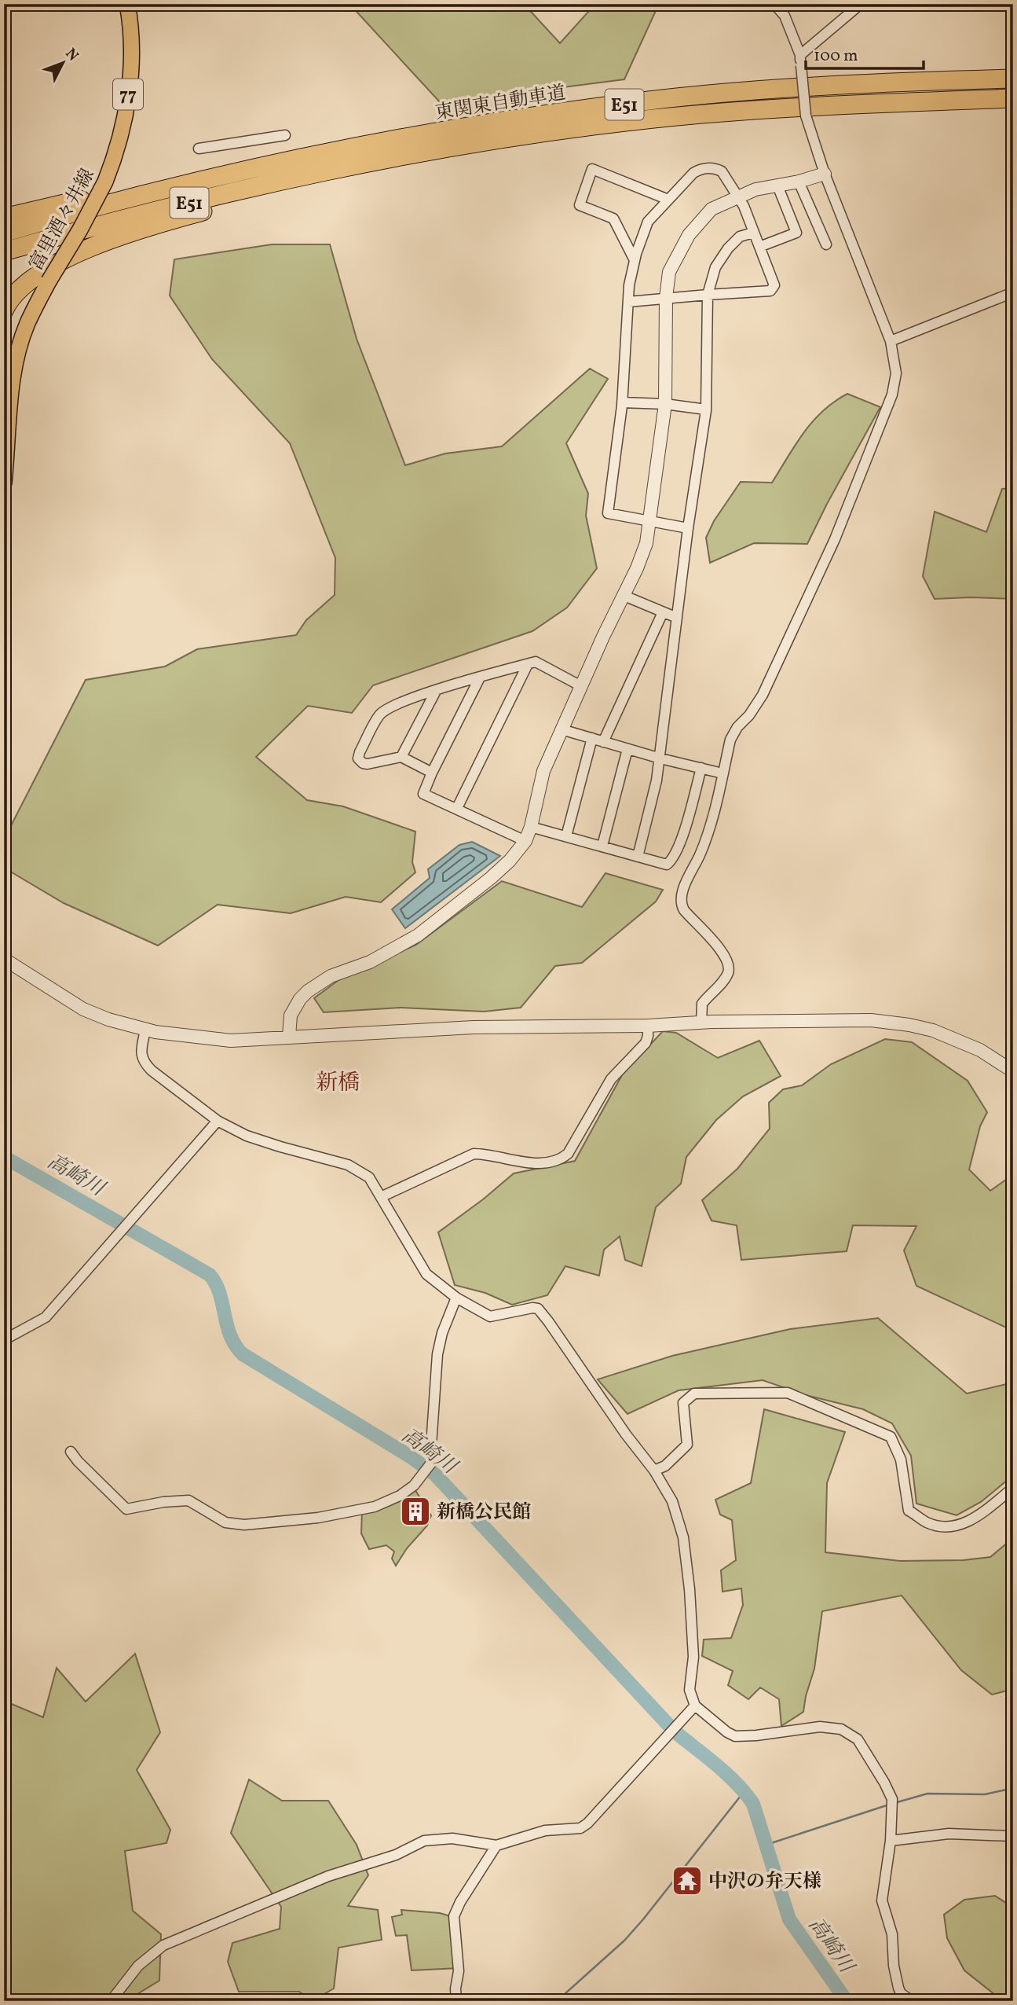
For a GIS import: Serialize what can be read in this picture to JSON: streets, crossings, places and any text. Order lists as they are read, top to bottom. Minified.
{"streets":{"highway":["東関東自動車道","E51"],"main road":["77","富里酒々井線"]},"districts":["新橋"],"water":["高崎川"],"places":{"building":["新橋公民館"],"temple":["中沢の弁天様"]},"scale_bar":"100 m","north":"top right"}
